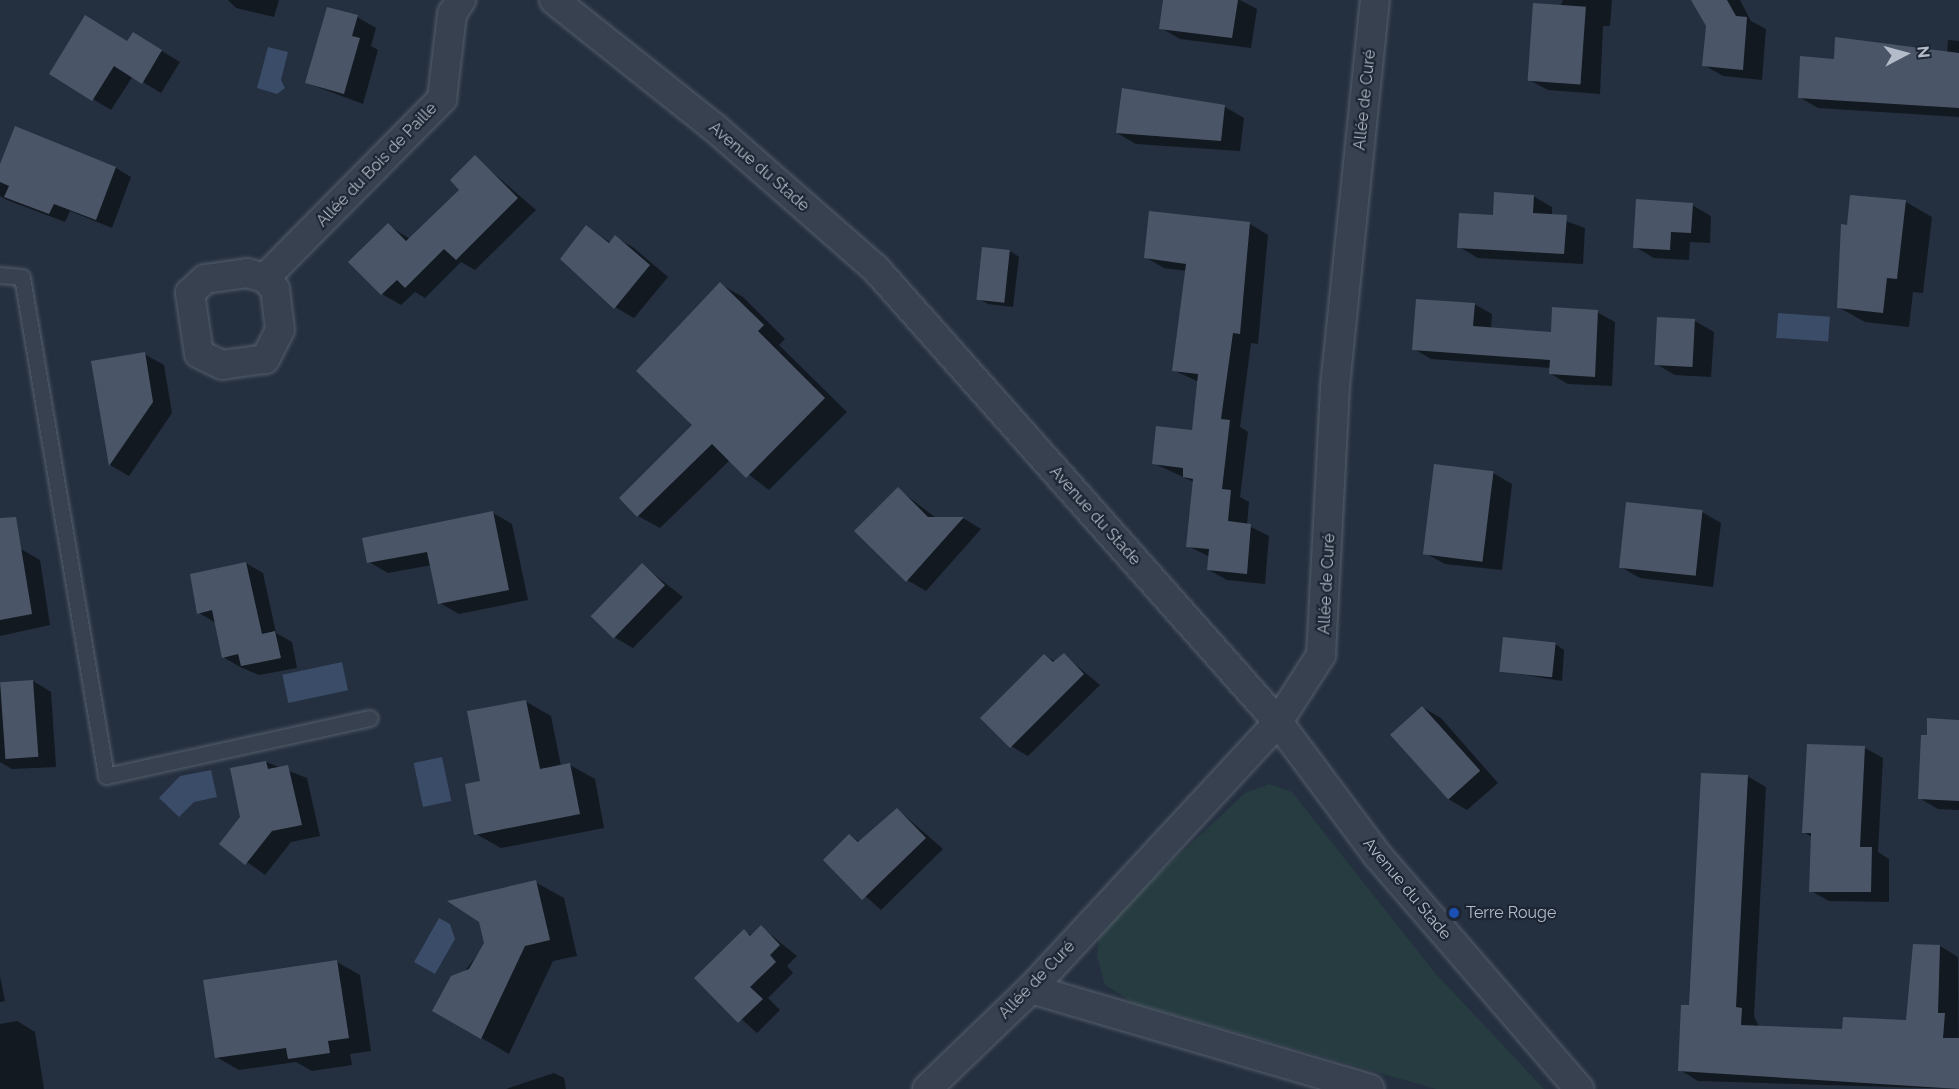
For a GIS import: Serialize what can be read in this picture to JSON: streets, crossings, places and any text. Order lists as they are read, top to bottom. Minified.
{"streets":{"street":["Allée de Curé","Allée du Bois de Paille","Avenue du Stade"]},"crossings":[["Allée de Curé","Avenue du Stade"]],"places":["Terre Rouge"],"north":"right"}
